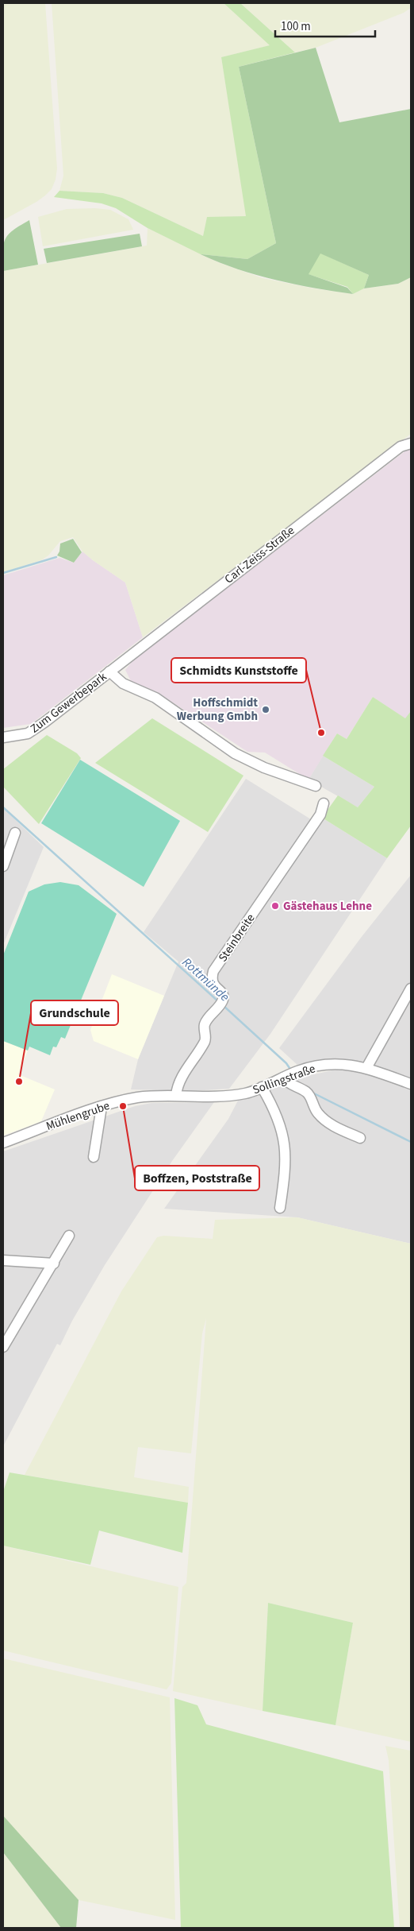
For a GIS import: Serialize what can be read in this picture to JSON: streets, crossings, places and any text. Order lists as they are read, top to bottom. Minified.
{"streets":{"street":["Carl-Zeiss-Straße","Zum Gewerbepark","Steinbreite","Sollingstraße","Mühlengrube"]},"crossings":[["Carl-Zeiss-Straße","Zum Gewerbepark"],["Steinbreite","Mühlengrube"],["Sollingstraße","Mühlengrube"]],"water":["Rottmünde"],"places":["Hoffschmidt Werbung Gmbh","Schmidts Kunststoffe","Gästehaus Lehne","Grundschule","Boffzen, Poststraße"],"scale_bar":"100 m"}
